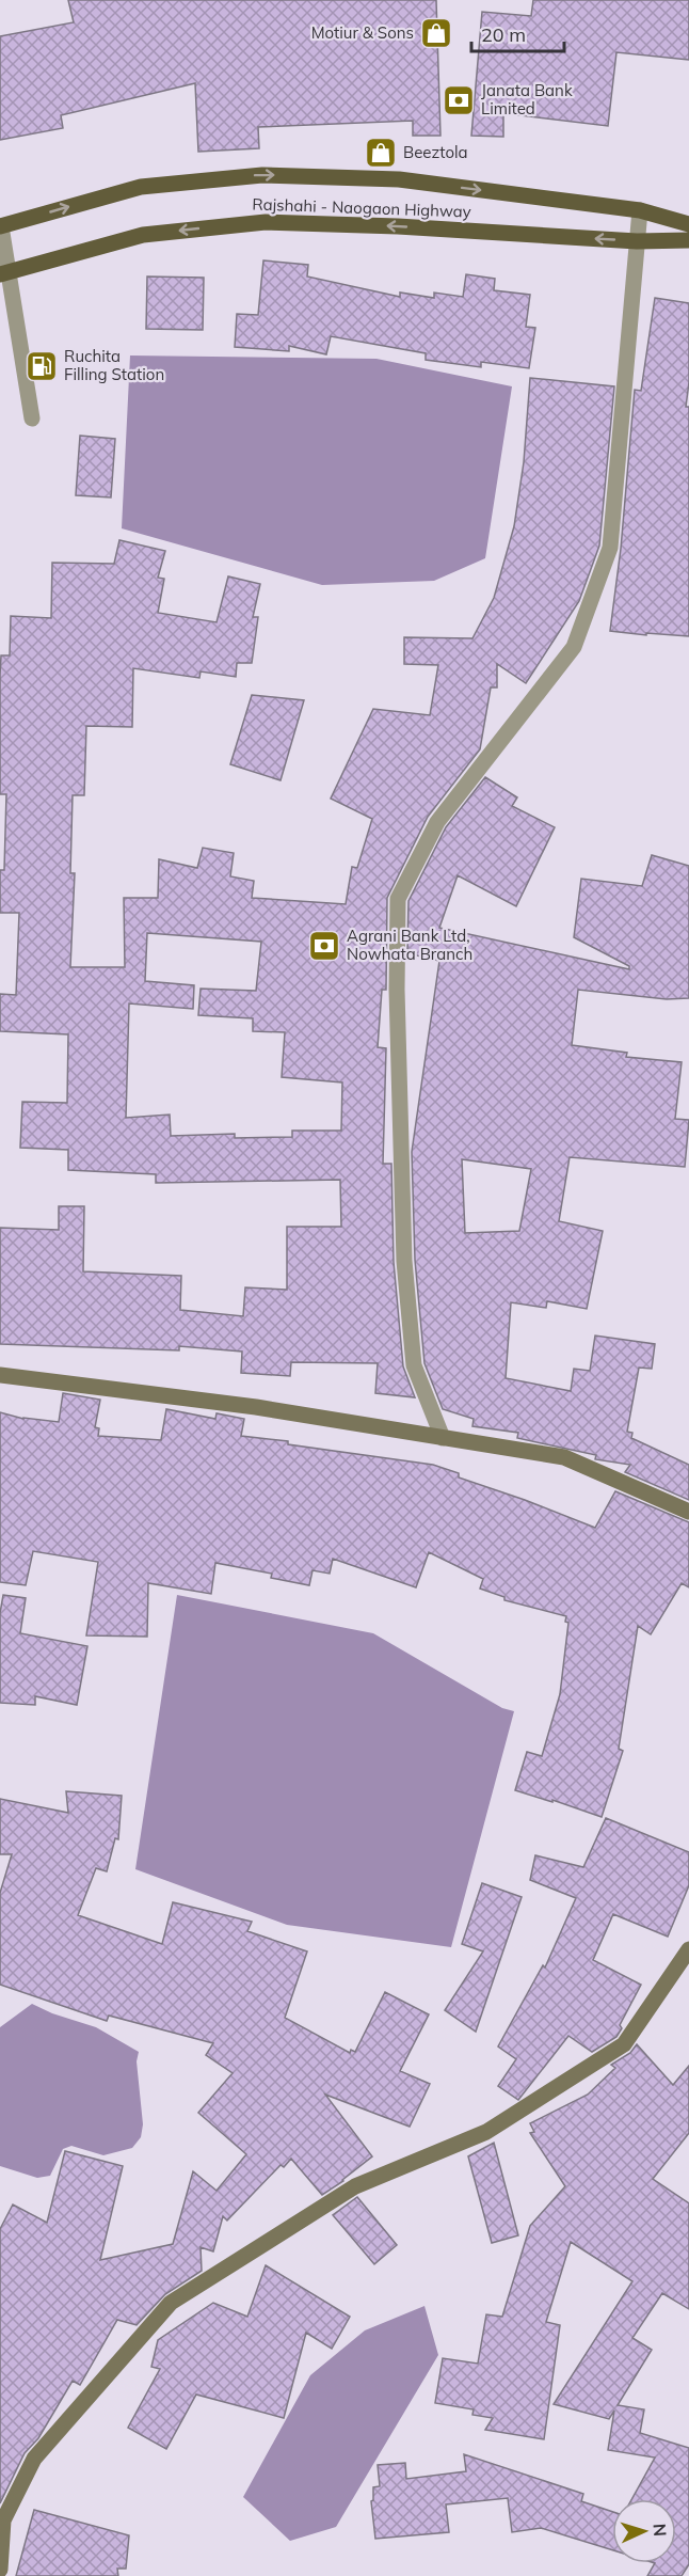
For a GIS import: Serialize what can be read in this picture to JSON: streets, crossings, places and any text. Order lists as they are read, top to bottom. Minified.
{"streets":{"main road":["Rajshahi - Naogaon Highway"]},"places":{"shop":["Motiur & Sons","Beeztola"],"bank":["Janata Bank Limited","Agrani Bank Ltd, Nowhata Branch"],"fuel station":["Ruchita Filling Station"]},"scale_bar":"20 m","north":"right"}
